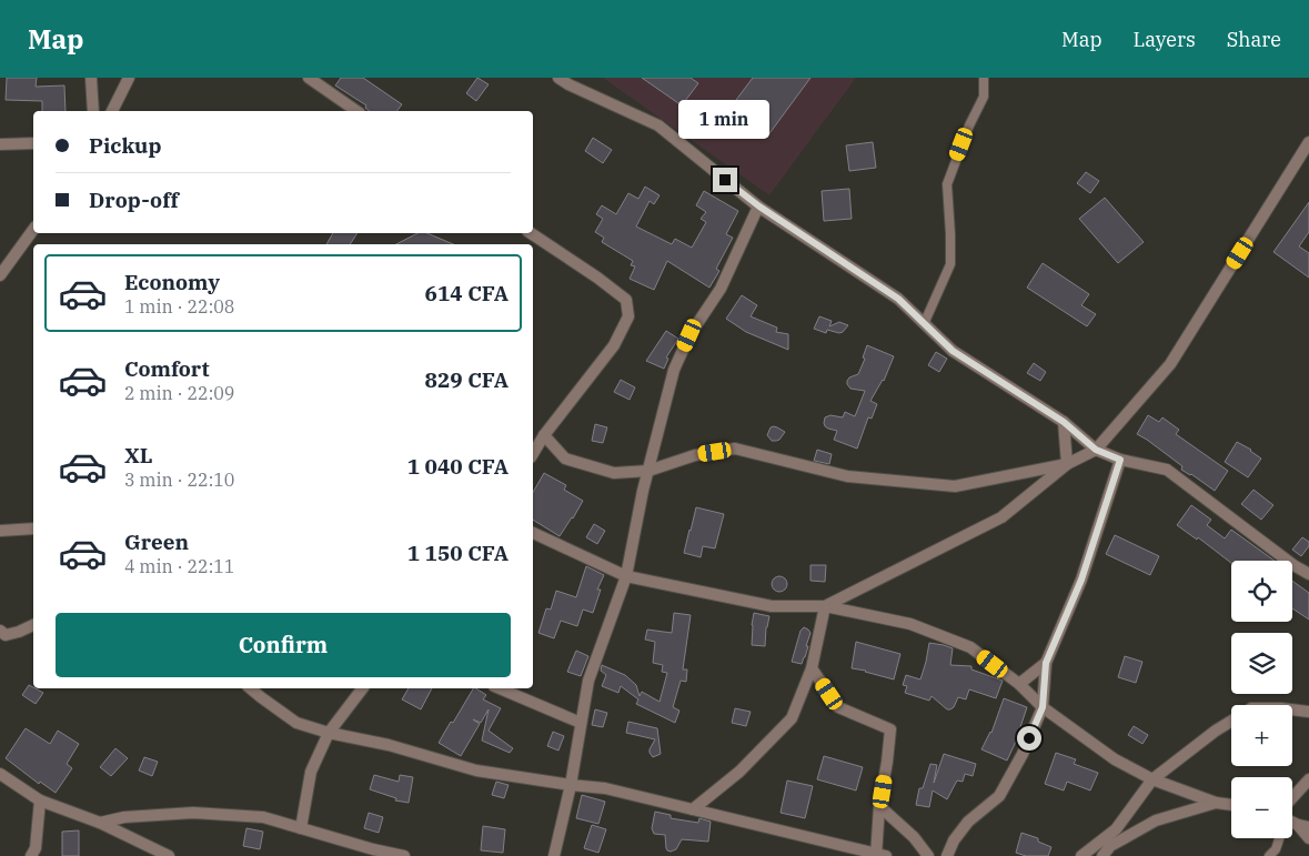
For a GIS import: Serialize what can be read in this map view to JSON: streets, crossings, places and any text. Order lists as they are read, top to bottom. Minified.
{"page":{"header":"Map","nav":["Map","Layers","Share"],"bubble":"1 min","banner":["Pickup","Drop-off"],"list":[{"name":"Economy","note":"1 min · 22:08","value":"614 CFA"},{"name":"Comfort","note":"2 min · 22:09","value":"829 CFA"},{"name":"XL","note":"3 min · 22:10","value":"1 040 CFA"},{"name":"Green","note":"4 min · 22:11","value":"1 150 CFA"}],"map_buttons":["+","−"],"buttons":"Confirm"}}
